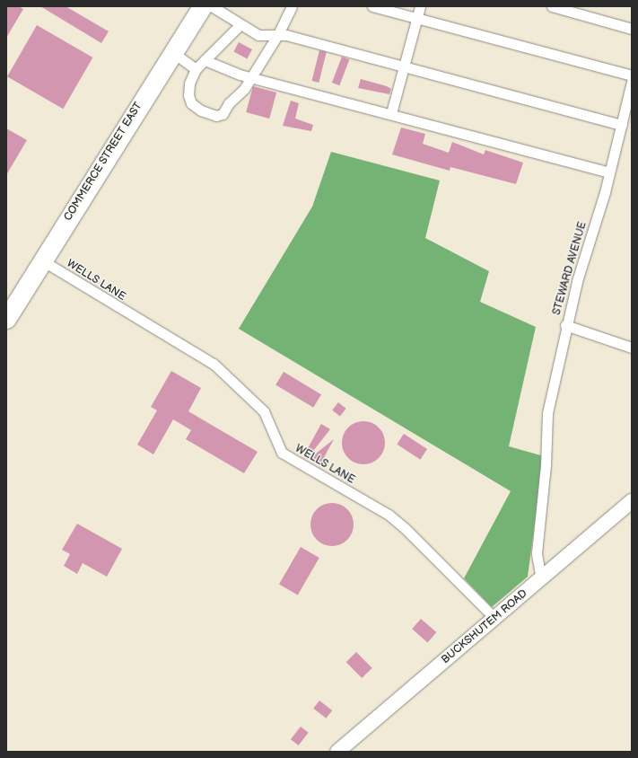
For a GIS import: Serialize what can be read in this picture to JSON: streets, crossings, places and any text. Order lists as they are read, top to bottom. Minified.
{"streets":{"highway":["COMMERCE STREET EAST"],"main road":["BUCKSHUTEM ROAD"],"street":["STEWARD AVENUE","WELLS LANE"]},"crossings":[["COMMERCE STREET EAST","WELLS LANE"],["STEWARD AVENUE","BUCKSHUTEM ROAD"],["WELLS LANE","BUCKSHUTEM ROAD"]]}
